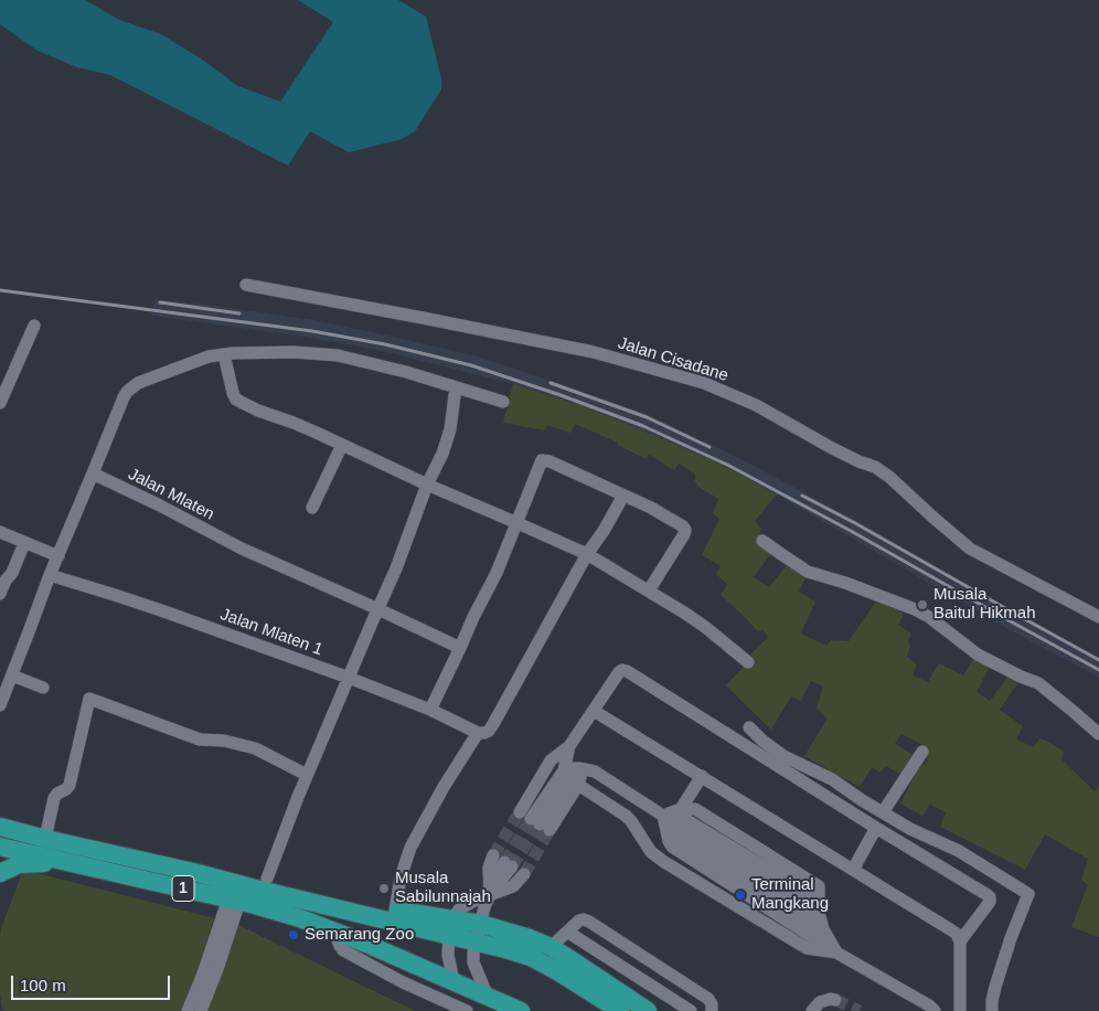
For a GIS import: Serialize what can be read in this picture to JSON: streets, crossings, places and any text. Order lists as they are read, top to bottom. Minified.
{"streets":{"highway":["1"],"street":["Jalan Cisadane","Jalan Mlaten","Jalan Mlaten 1"]},"places":["Musala Baitul Hikmah","Musala Sabilunnajah","Terminal Mangkang","Semarang Zoo"],"scale_bar":"100 m"}
